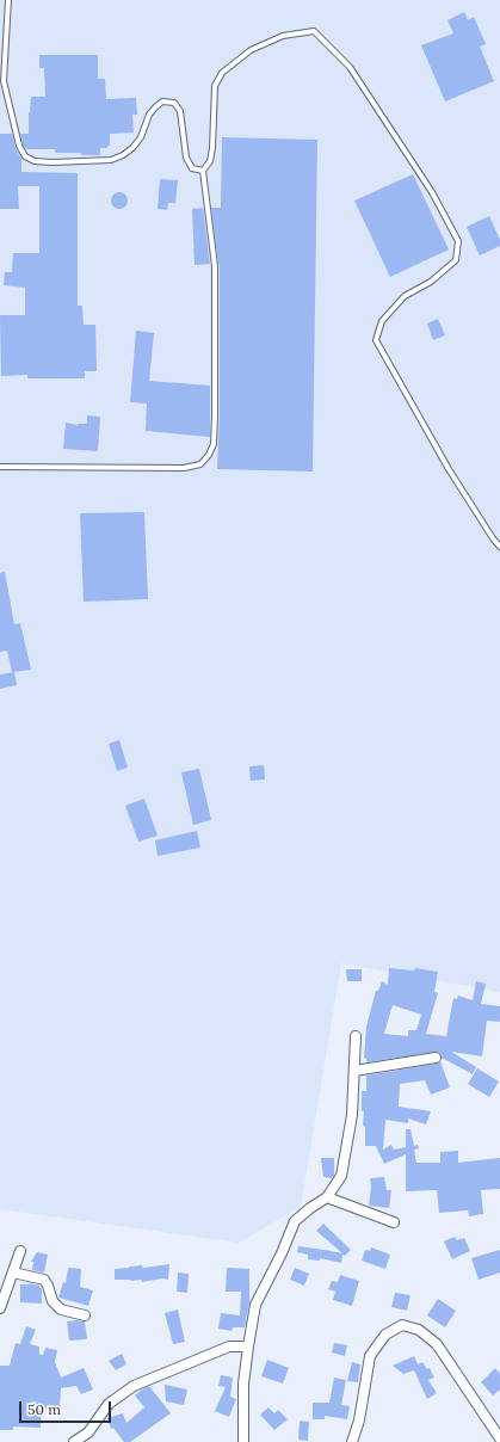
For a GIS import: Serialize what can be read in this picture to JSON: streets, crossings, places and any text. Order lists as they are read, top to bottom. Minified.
{"scale_bar":"50 m"}
